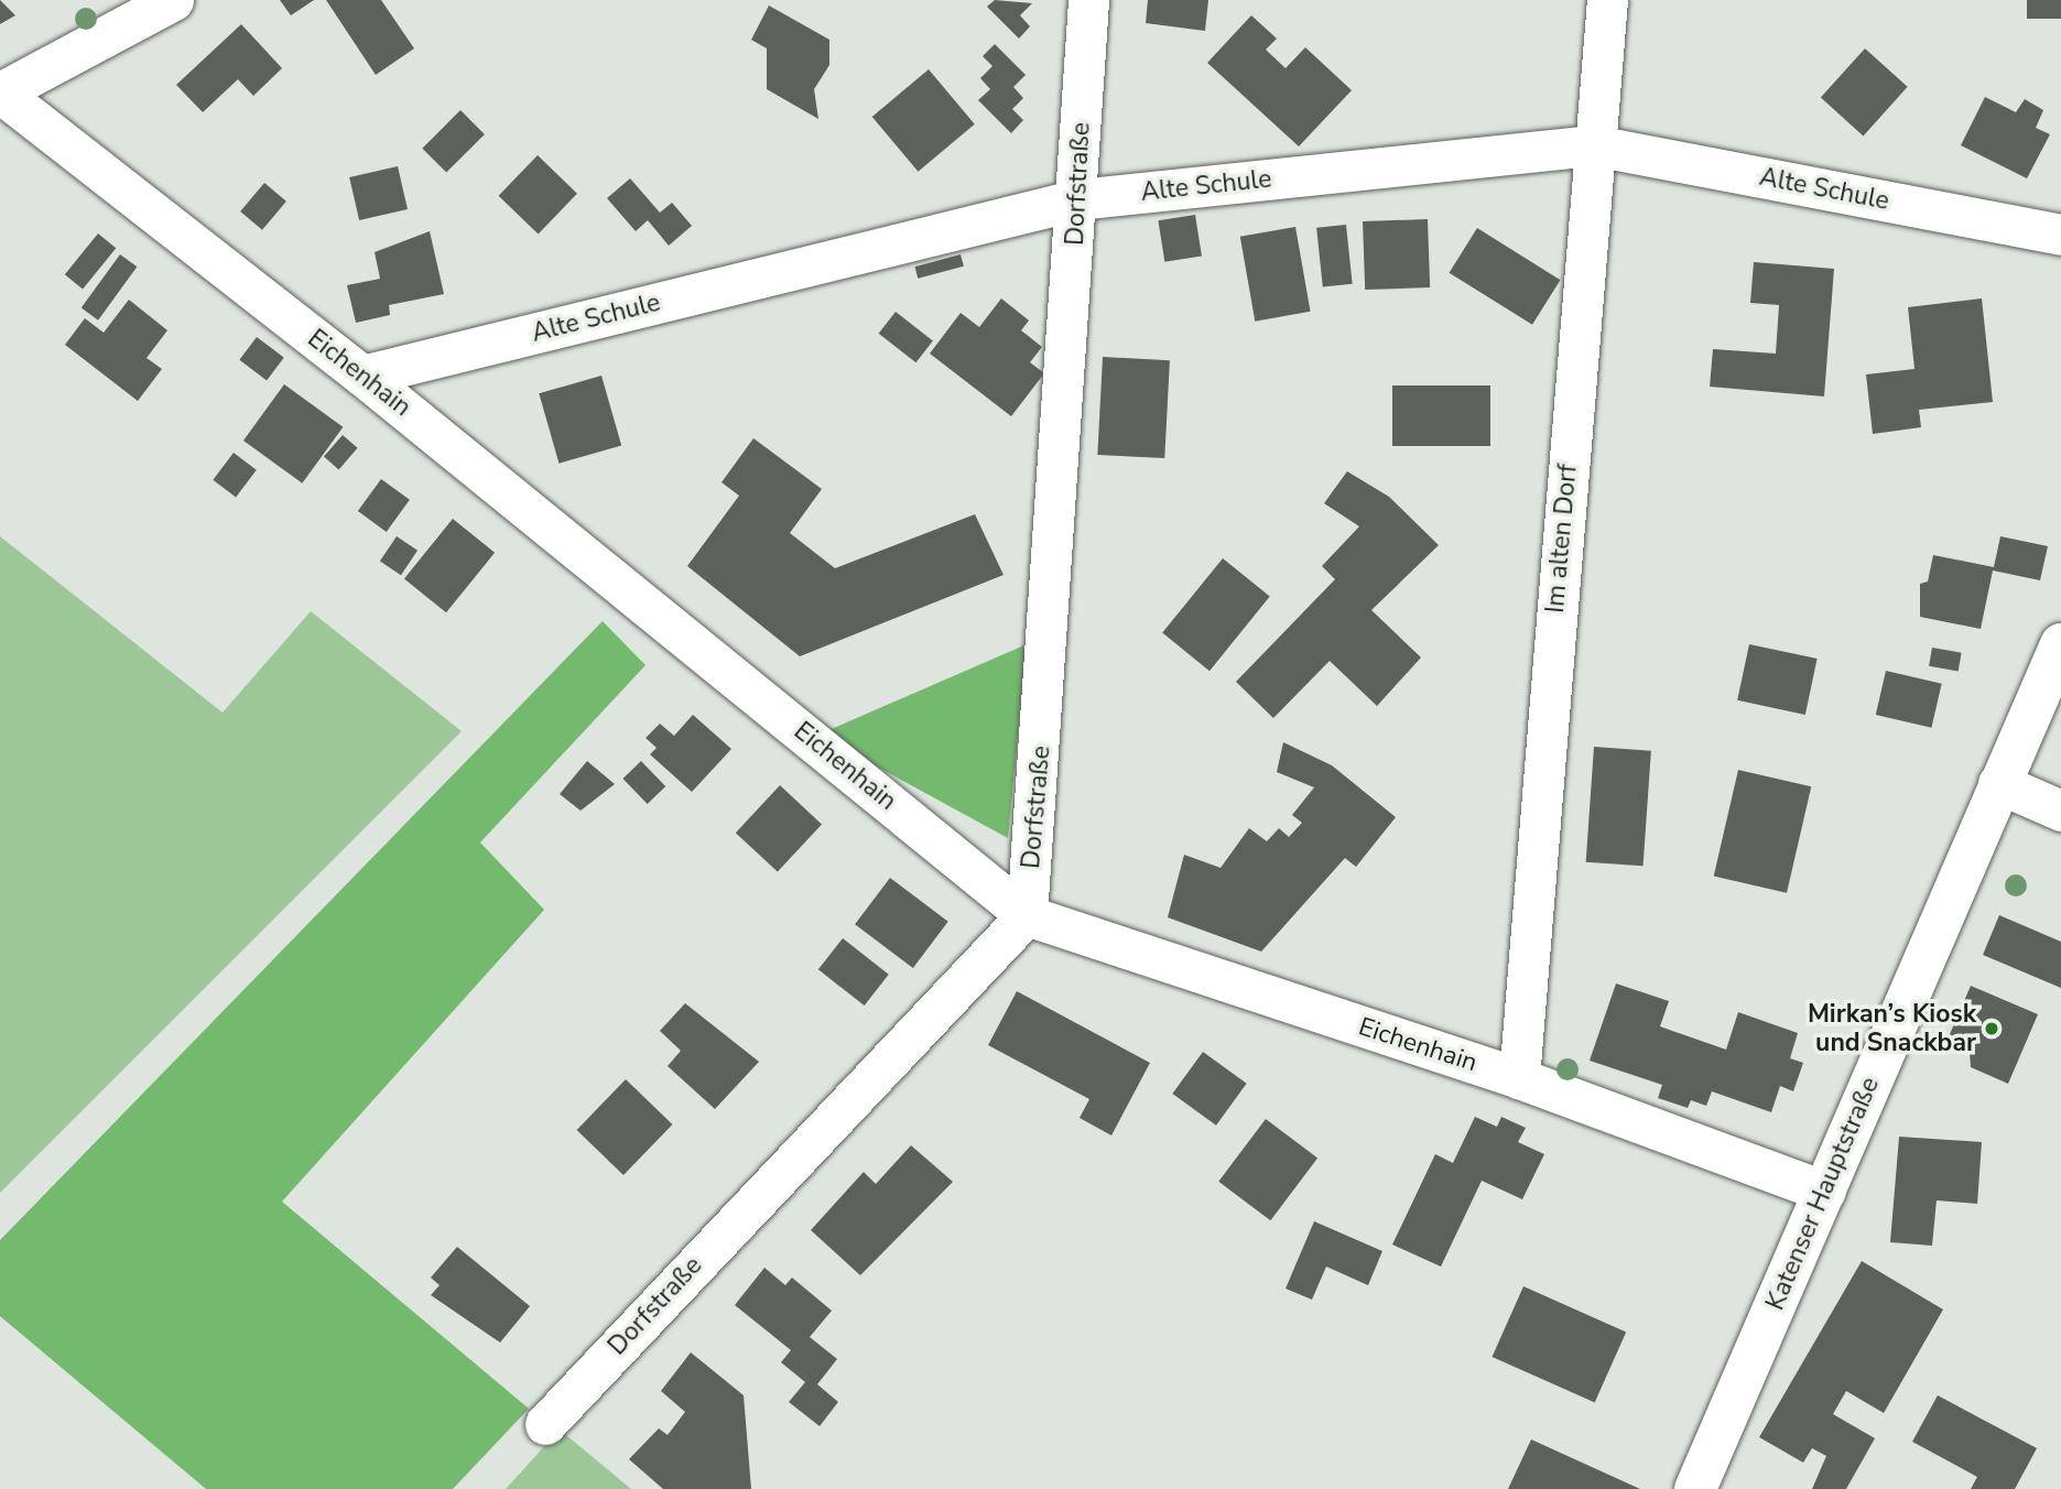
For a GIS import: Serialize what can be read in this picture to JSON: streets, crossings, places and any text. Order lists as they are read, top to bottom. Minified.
{"streets":{"street":["Dorfstraße","Alte Schule","Eichenhain","Im alten Dorf","Katenser Hauptstraße"]},"crossings":[["Dorfstraße","Alte Schule"],["Dorfstraße","Eichenhain"],["Alte Schule","Eichenhain"],["Alte Schule","Im alten Dorf"],["Eichenhain","Im alten Dorf"],["Eichenhain","Katenser Hauptstraße"]],"places":["Mirkan’s Kiosk und Snackbar"]}
